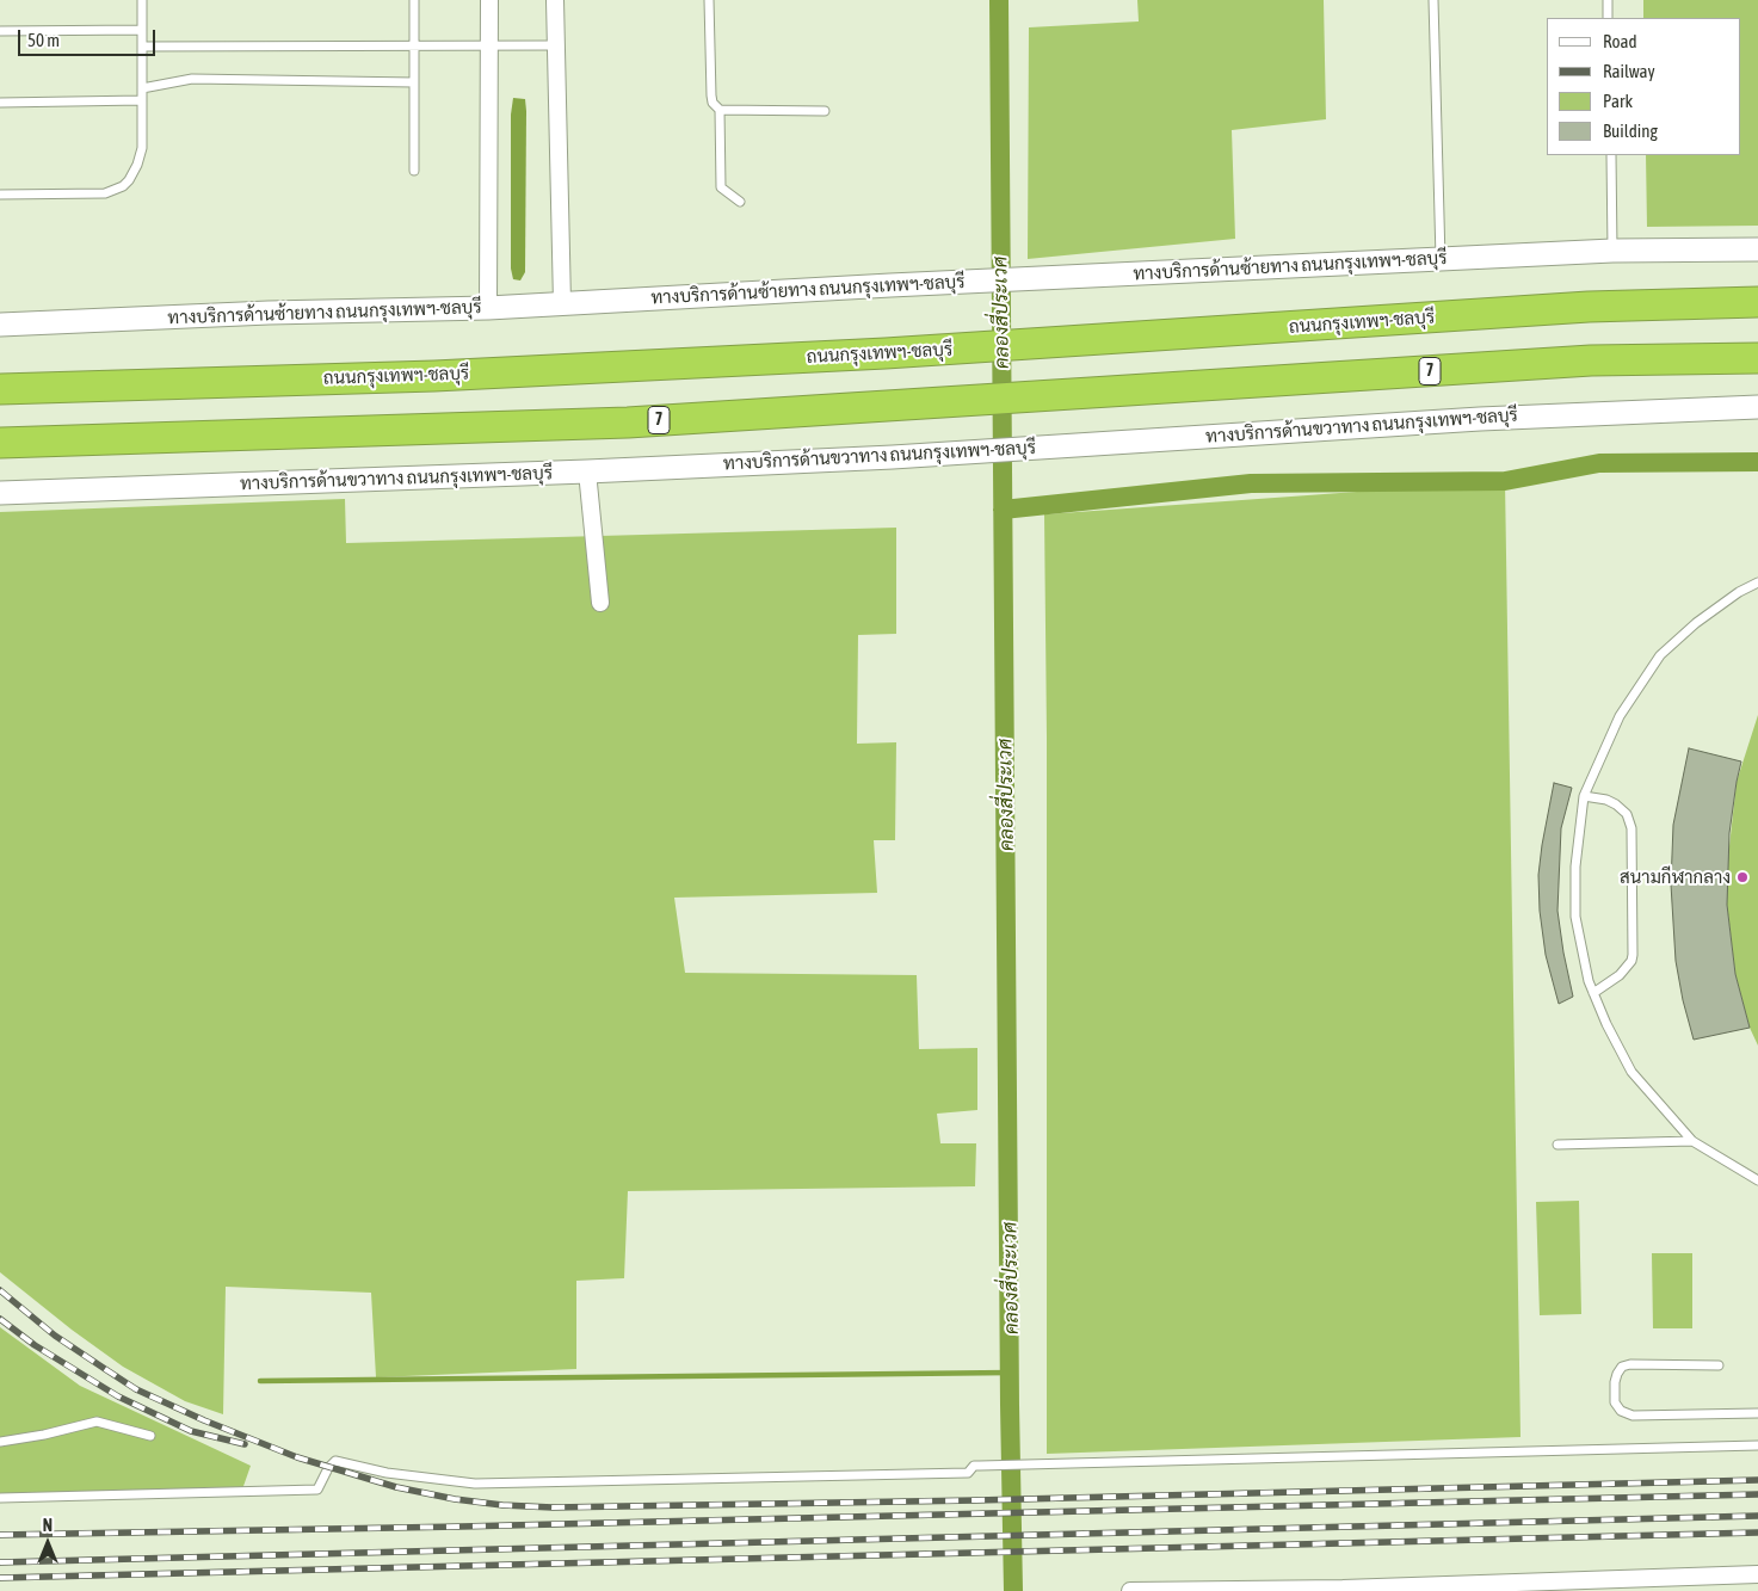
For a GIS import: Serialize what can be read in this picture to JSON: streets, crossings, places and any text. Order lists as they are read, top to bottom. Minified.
{"streets":{"highway":["ถนนกรุงเทพฯ-ชลบุรี","7"],"main road":["ทางบริการด้านซ้ายทาง ถนนกรุงเทพฯ-ชลบุรี","ทางบริการด้านขวาทาง ถนนกรุงเทพฯ-ชลบุรี"]},"water":["คลองสี่ประเวศ"],"places":["สนามกีฬากลาง"],"legend":["Road","Railway","Park","Building"],"scale_bar":"50 m","north":"top"}
